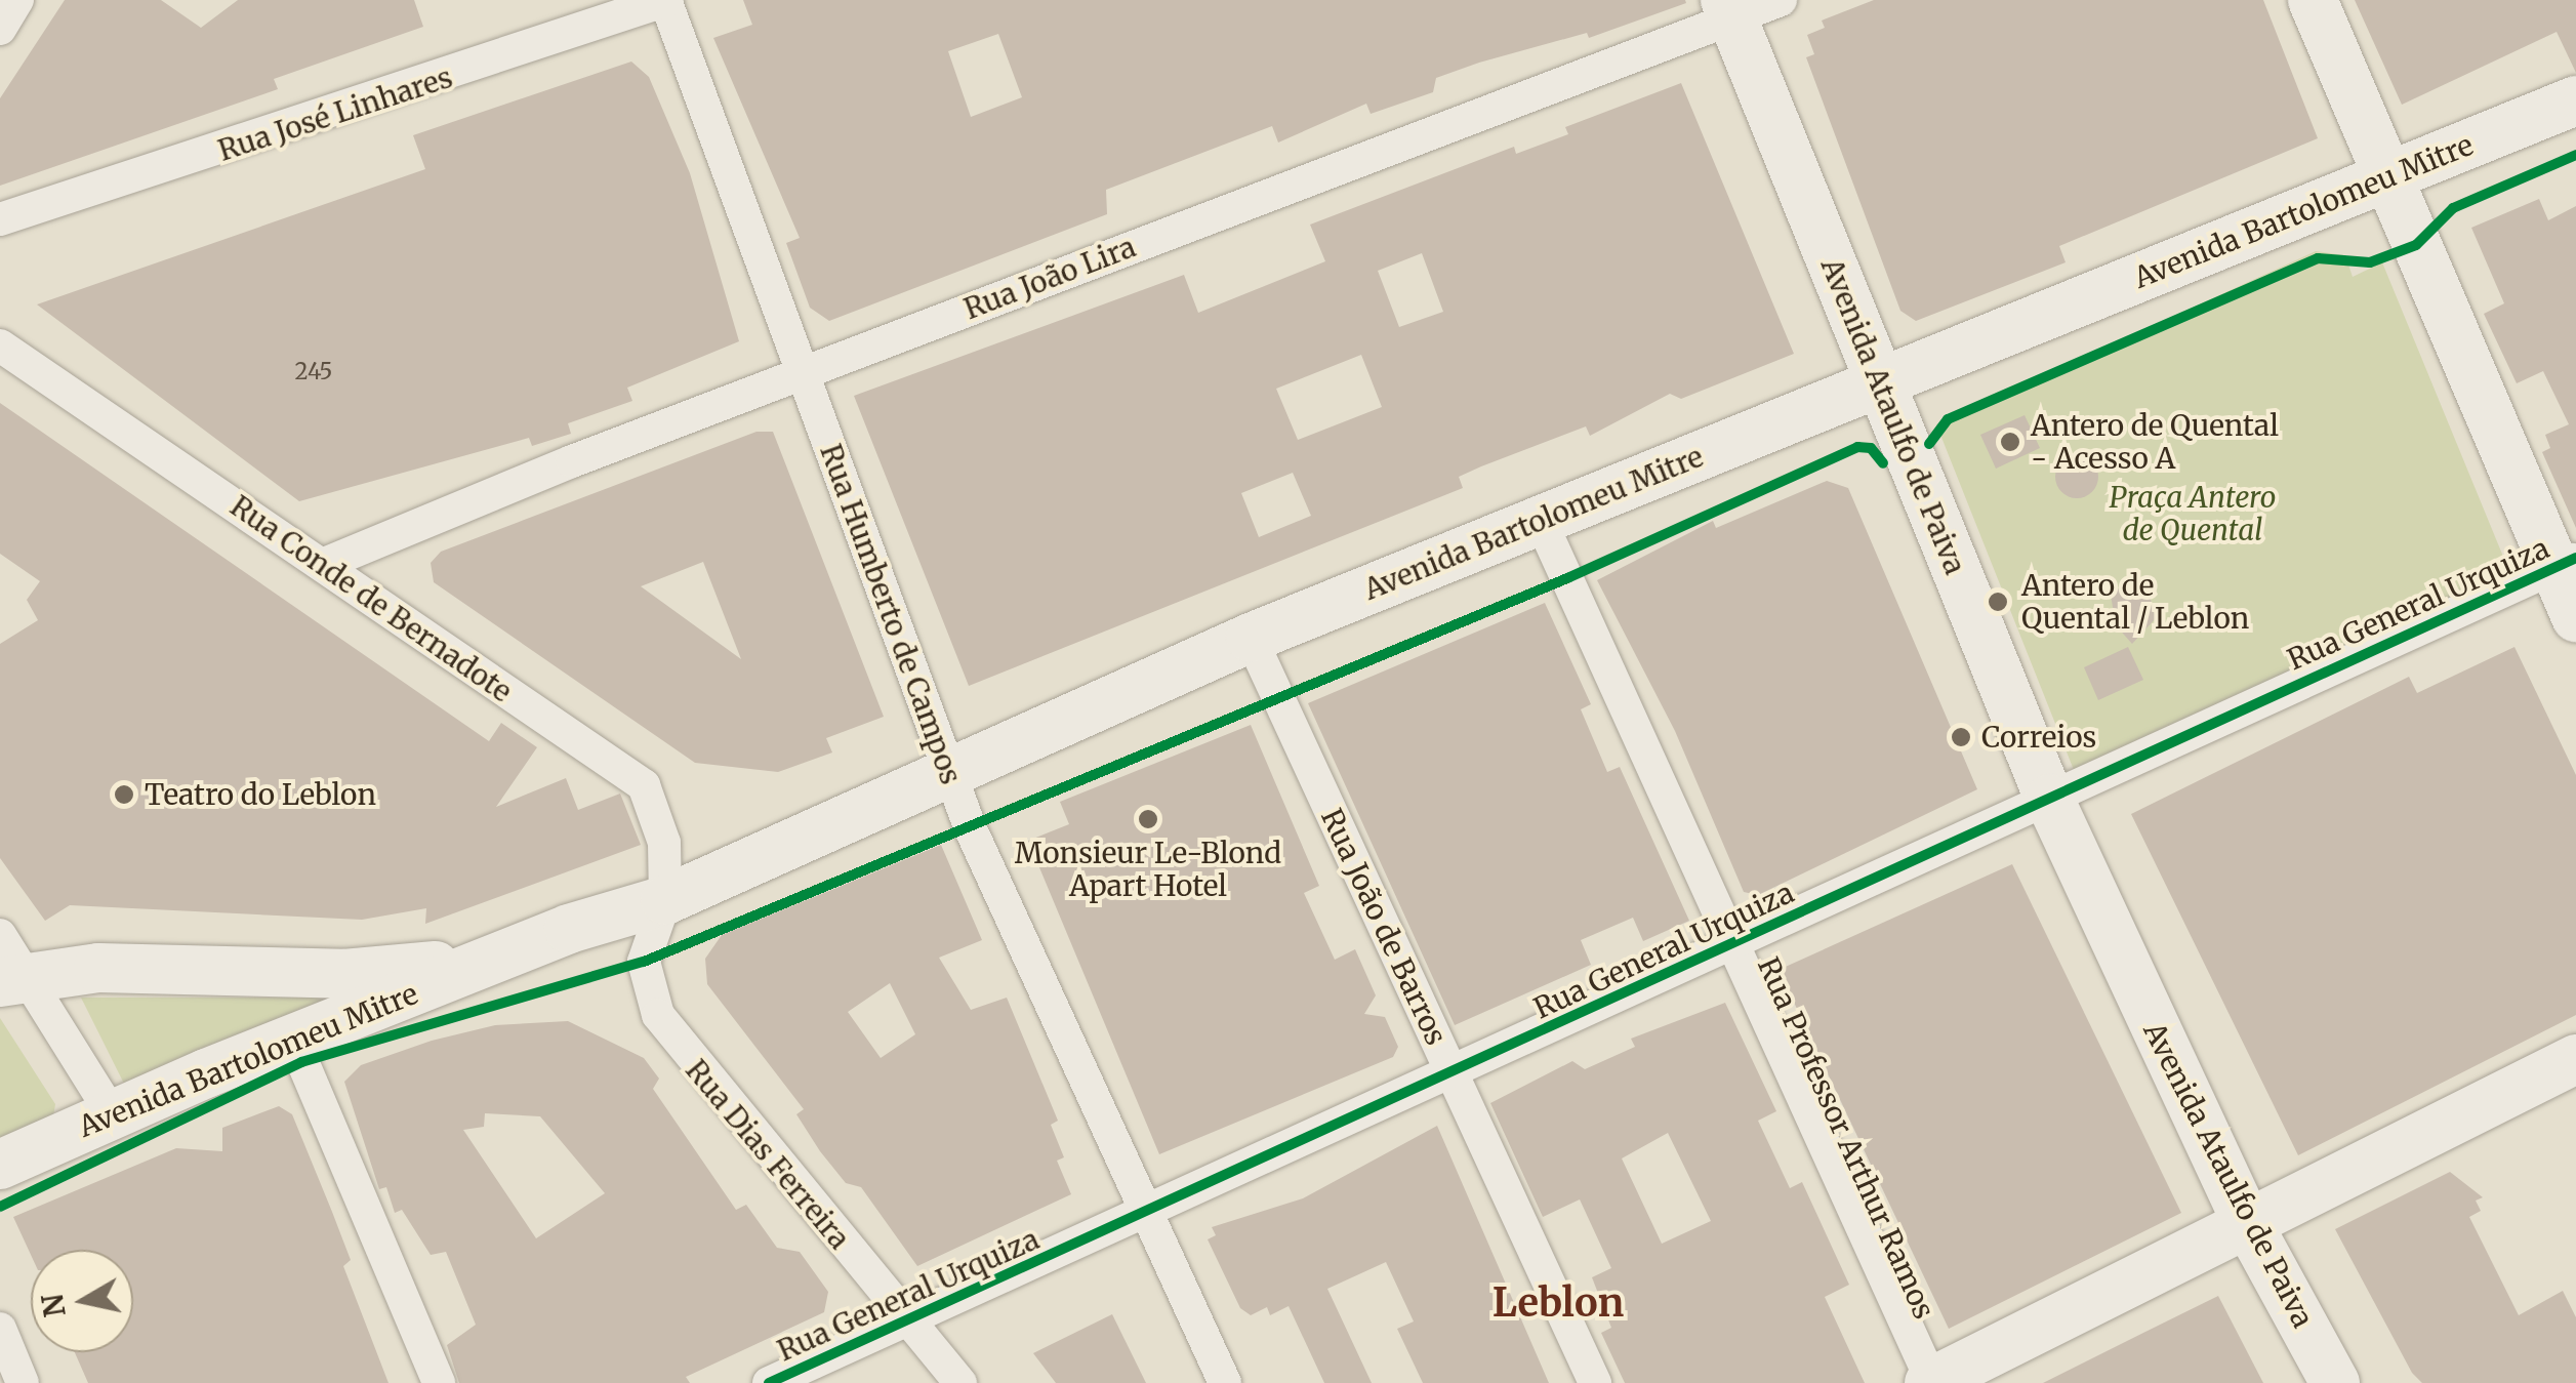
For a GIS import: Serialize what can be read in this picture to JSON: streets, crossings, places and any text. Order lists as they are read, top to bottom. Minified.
{"streets":{"main road":["Avenida Bartolomeu Mitre","Avenida Ataulfo de Paiva"],"street":["Rua José Linhares","Rua João Lira","Rua Conde de Bernadote","Rua General Urquiza","Rua Humberto de Campos","Rua João de Barros","Rua Professor Arthur Ramos","Rua Dias Ferreira"]},"crossings":[["Rua José Linhares","Rua Humberto de Campos"],["Avenida Bartolomeu Mitre","Avenida Ataulfo de Paiva"],["Avenida Bartolomeu Mitre","Rua Conde de Bernadote"],["Avenida Bartolomeu Mitre","Rua Humberto de Campos"],["Avenida Bartolomeu Mitre","Rua João de Barros"],["Avenida Bartolomeu Mitre","Rua Professor Arthur Ramos"],["Avenida Bartolomeu Mitre","Rua Dias Ferreira"],["Rua João Lira","Avenida Ataulfo de Paiva"],["Rua João Lira","Rua Conde de Bernadote"],["Rua João Lira","Rua Humberto de Campos"],["Avenida Ataulfo de Paiva","Rua General Urquiza"],["Rua Conde de Bernadote","Rua Dias Ferreira"],["Rua General Urquiza","Rua Humberto de Campos"],["Rua General Urquiza","Rua João de Barros"],["Rua General Urquiza","Rua Professor Arthur Ramos"],["Rua General Urquiza","Rua Dias Ferreira"]],"districts":["Leblon"],"parks":["Praça Antero de Quental"],"places":["Antero de Quental - Acesso A","Antero de Quental / Leblon","Correios","Teatro do Leblon","Monsieur Le-Blond Apart Hotel"],"house_numbers":["245"],"north":"left"}
